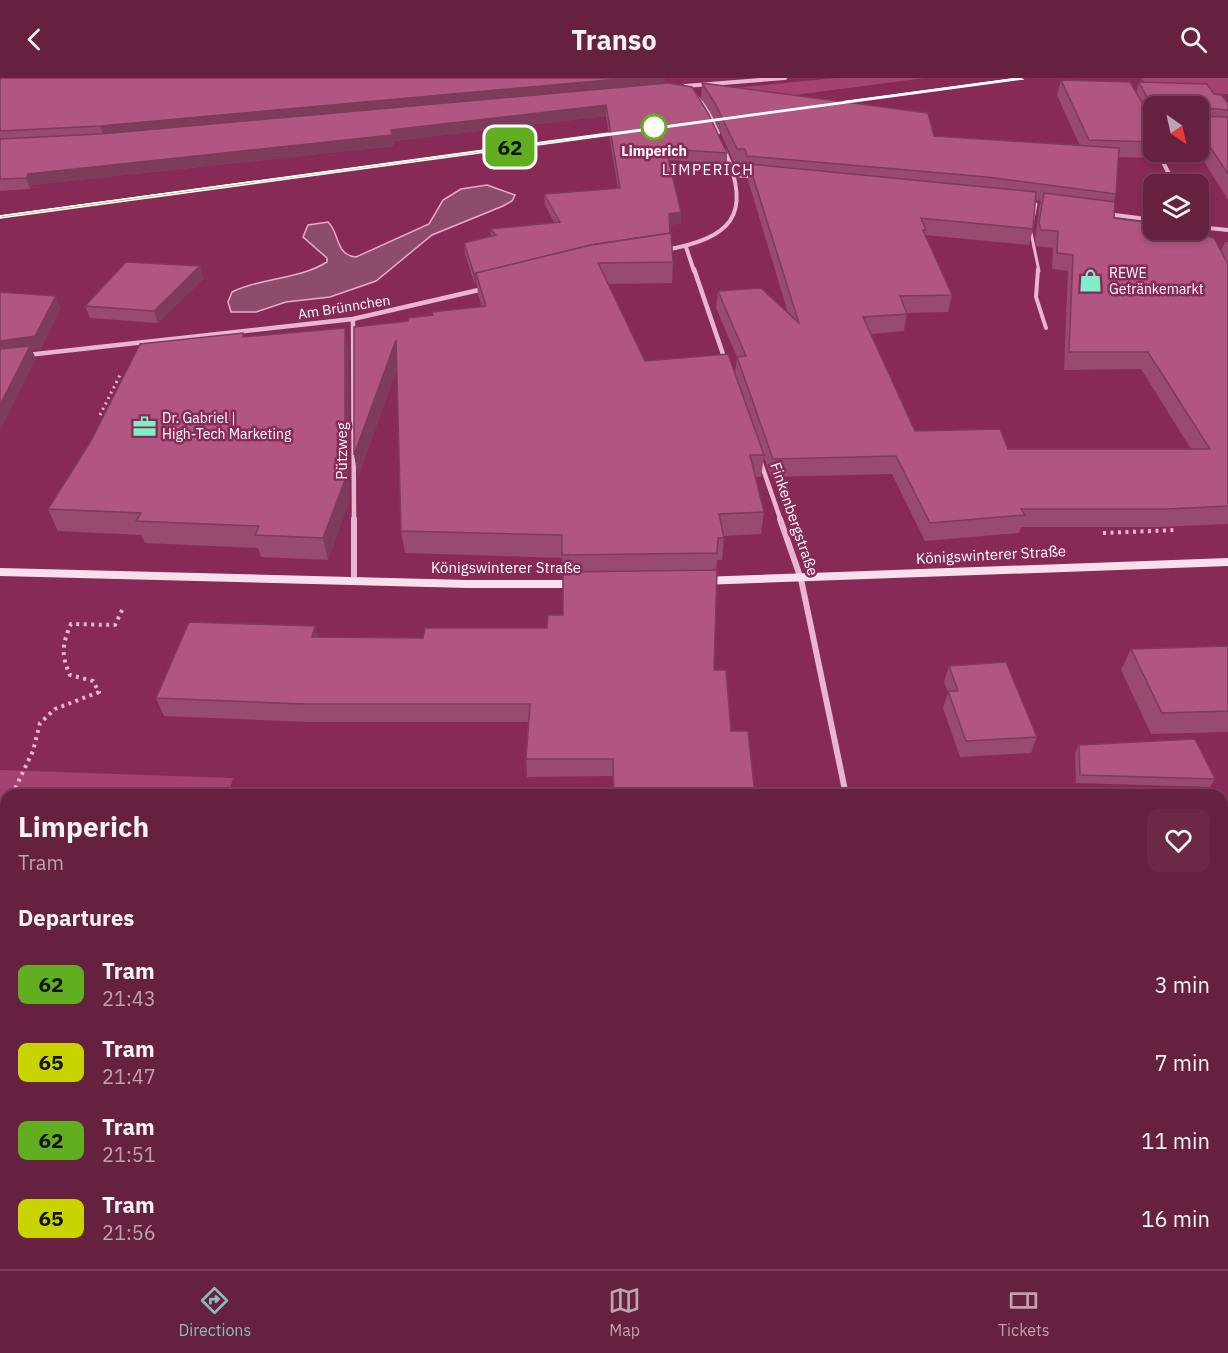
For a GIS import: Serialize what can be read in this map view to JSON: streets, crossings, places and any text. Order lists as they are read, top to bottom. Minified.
{"streets":{"main road":["Königswinterer Straße"],"street":["Am Brünnchen","Pützweg","Finkenbergstraße"]},"crossings":[["Am Brünnchen","Pützweg"],["Pützweg","Königswinterer Straße"],["Finkenbergstraße","Königswinterer Straße"]],"districts":["LIMPERICH"],"places":{"other":["Limperich"],"shop":["REWE Getränkemarkt"],"office":["Dr. Gabriel | High-Tech Marketing"]},"lines":["tram line 62"],"north":"bottom right","page":{"header":"Transo","on_map":"62","heading":[["Limperich","Tram"],"Departures"],"list":[{"mark":"62","name":"Tram","note":"21:43","value":"3 min"},{"mark":"65","name":"Tram","note":"21:47","value":"7 min"},{"mark":"62","name":"Tram","note":"21:51","value":"11 min"},{"mark":"65","name":"Tram","note":"21:56","value":"16 min"}],"tabs":["Directions","Map","Tickets"]}}
